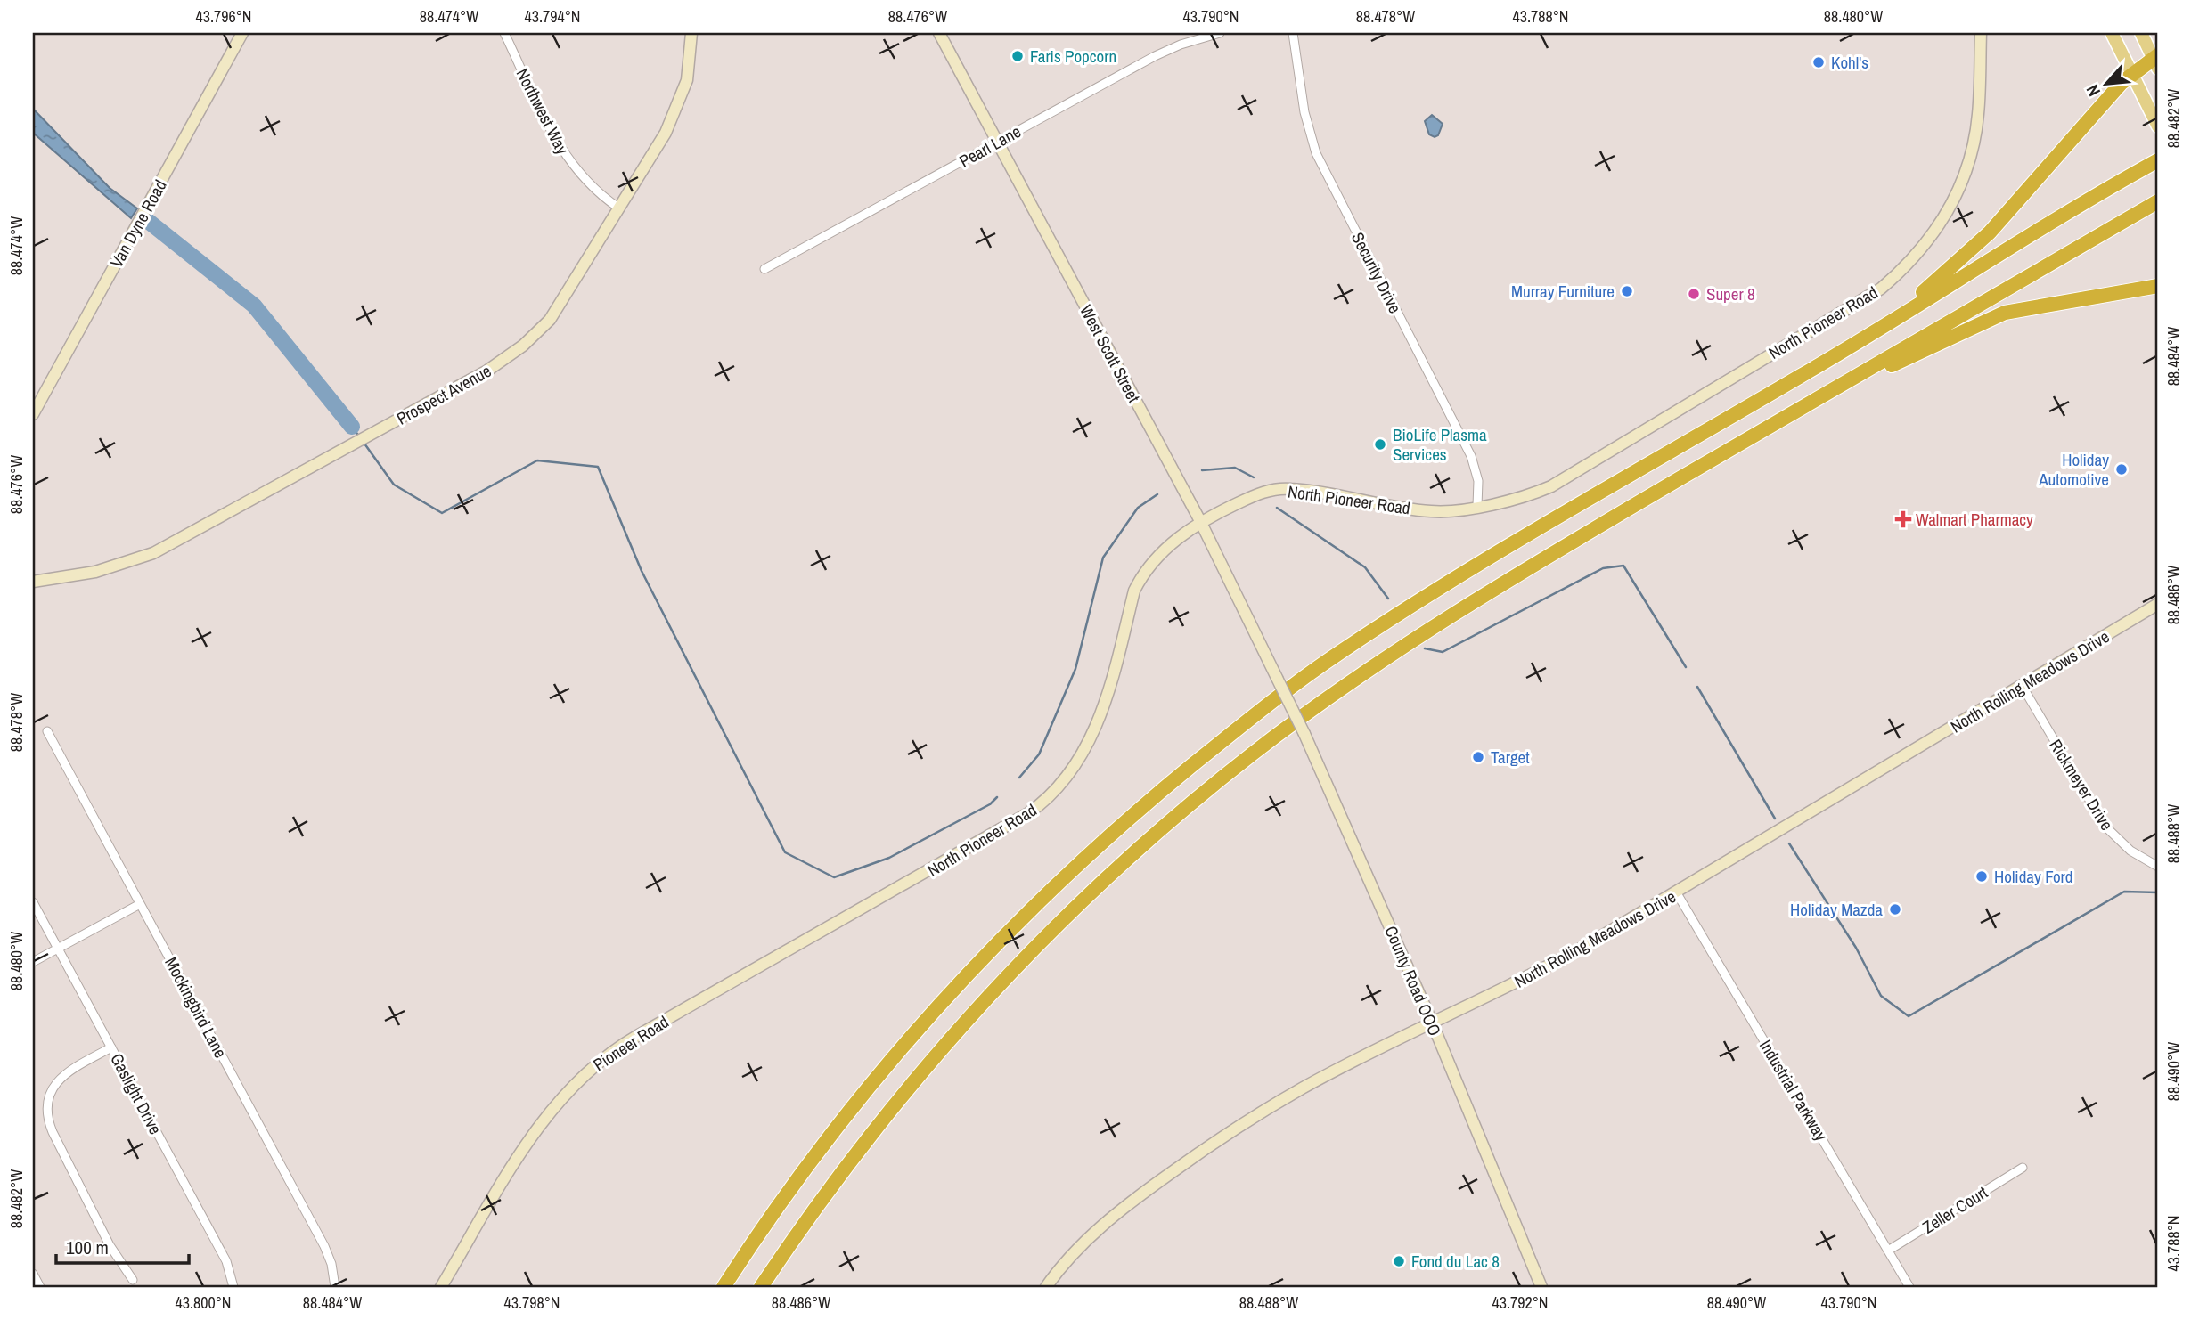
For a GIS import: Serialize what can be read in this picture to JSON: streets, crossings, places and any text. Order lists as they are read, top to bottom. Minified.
{"streets":{"main road":["Van Dyne Road","North Pioneer Road","West Scott Street","Prospect Avenue","North Rolling Meadows Drive","County Road OOO","Pioneer Road"],"street":["Northwest Way","Pearl Lane","Security Drive","Rickmeyer Drive","Mockingbird Lane","Industrial Parkway","Gaslight Drive","Zeller Court"]},"crossings":[["Northwest Way","Prospect Avenue"],["Pearl Lane","West Scott Street"],["Security Drive","North Pioneer Road"],["North Pioneer Road","West Scott Street"],["North Pioneer Road","Pioneer Road"],["West Scott Street","County Road OOO"],["North Rolling Meadows Drive","Rickmeyer Drive"],["North Rolling Meadows Drive","County Road OOO"],["North Rolling Meadows Drive","Industrial Parkway"],["Industrial Parkway","Zeller Court"]],"places":{"other":["Faris Popcorn","Kohl's","Murray Furniture","Super 8","BioLife Plasma Services","Holiday Automotive","Target","Holiday Ford","Holiday Mazda","Fond du Lac 8"],"health":["Walmart Pharmacy"]},"scale_bar":"100 m","north":"bottom left","coordinates":["43.796°N","88.474°W","43.794°N","88.476°W","43.790°N","88.478°W","43.788°N","88.480°W","88.482°W","88.484°W","88.486°W","88.488°W","88.490°W","43.800°N","43.798°N","43.792°N"]}
